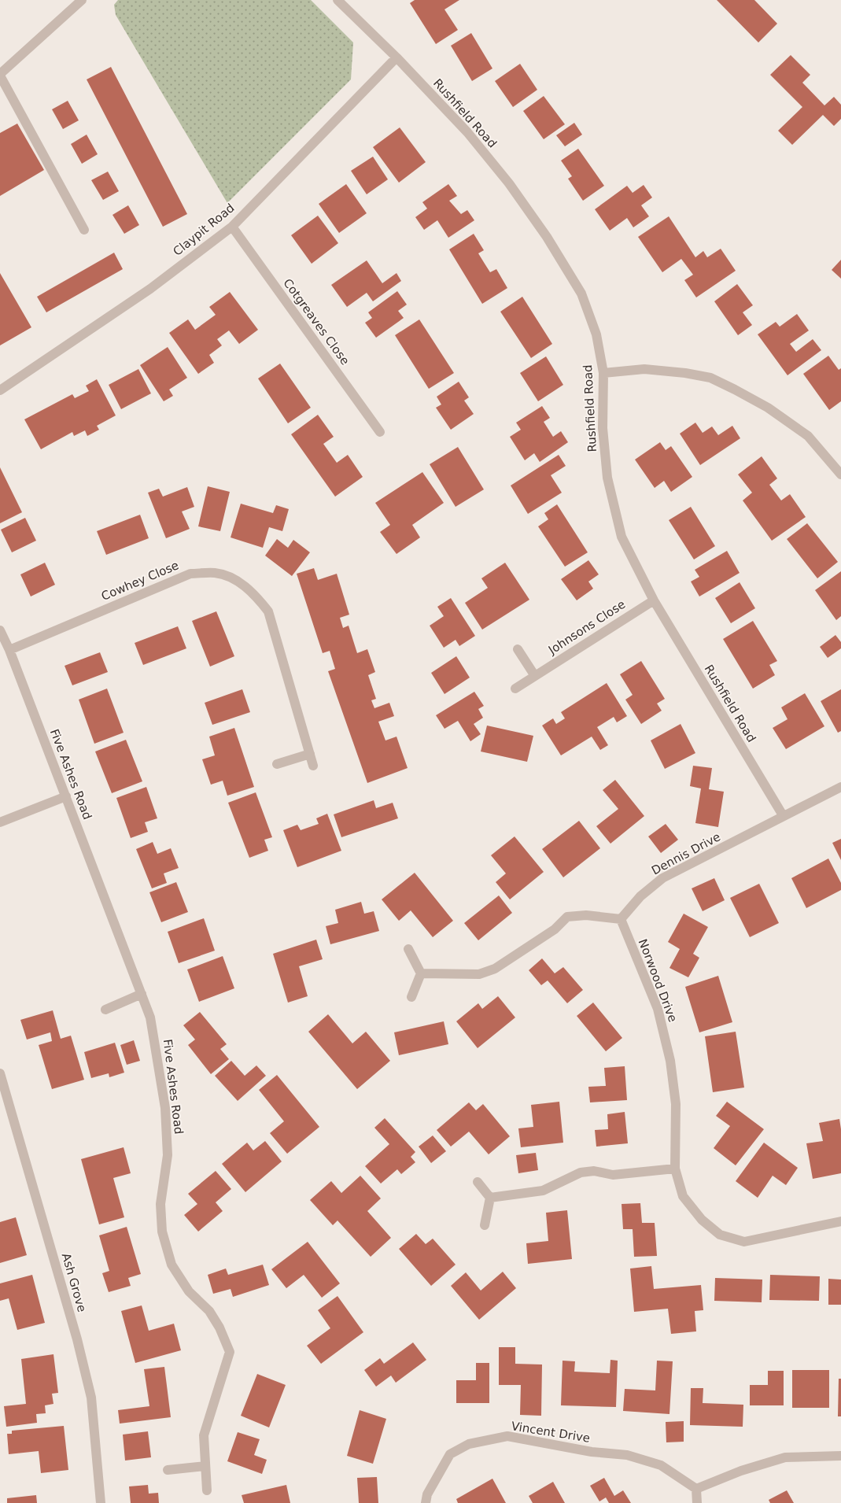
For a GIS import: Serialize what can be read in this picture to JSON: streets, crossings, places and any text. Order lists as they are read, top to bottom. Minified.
{"streets":{"street":["Rushfield Road","Claypit Road","Cotgreaves Close","Cowhey Close","Johnsons Close","Five Ashes Road","Dennis Drive","Norwood Drive","Ash Grove","Vincent Drive"]},"crossings":[["Rushfield Road","Claypit Road"],["Rushfield Road","Johnsons Close"],["Rushfield Road","Dennis Drive"],["Claypit Road","Cotgreaves Close"],["Cowhey Close","Five Ashes Road"],["Dennis Drive","Norwood Drive"]]}
